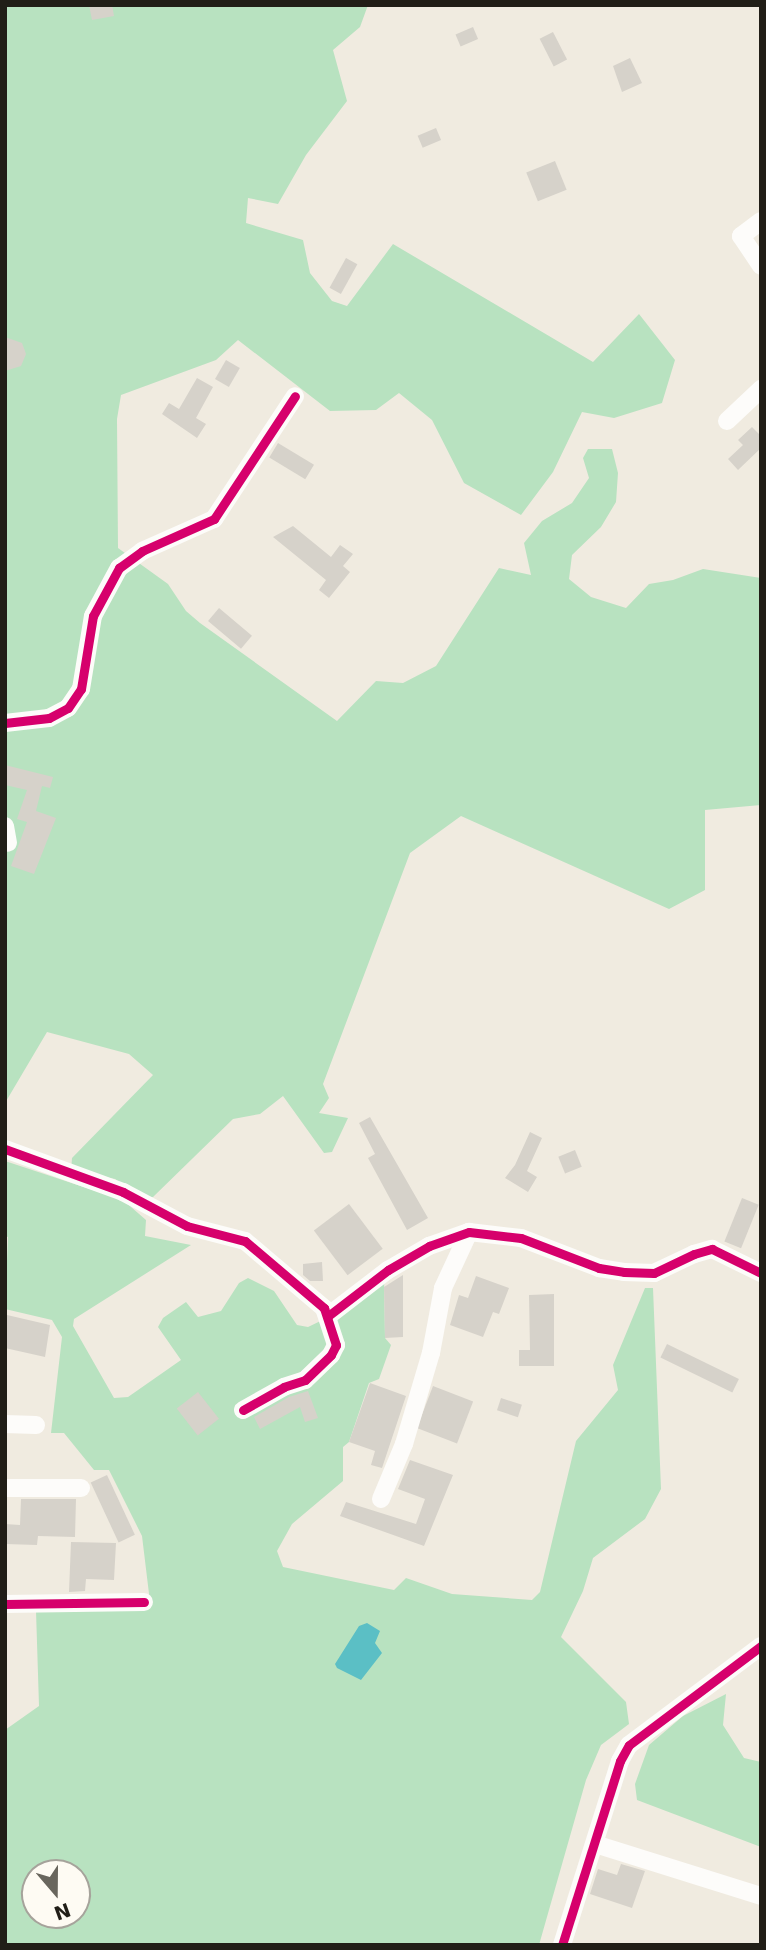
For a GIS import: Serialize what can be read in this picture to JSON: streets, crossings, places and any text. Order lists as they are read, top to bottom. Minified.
{"north":"bottom"}
